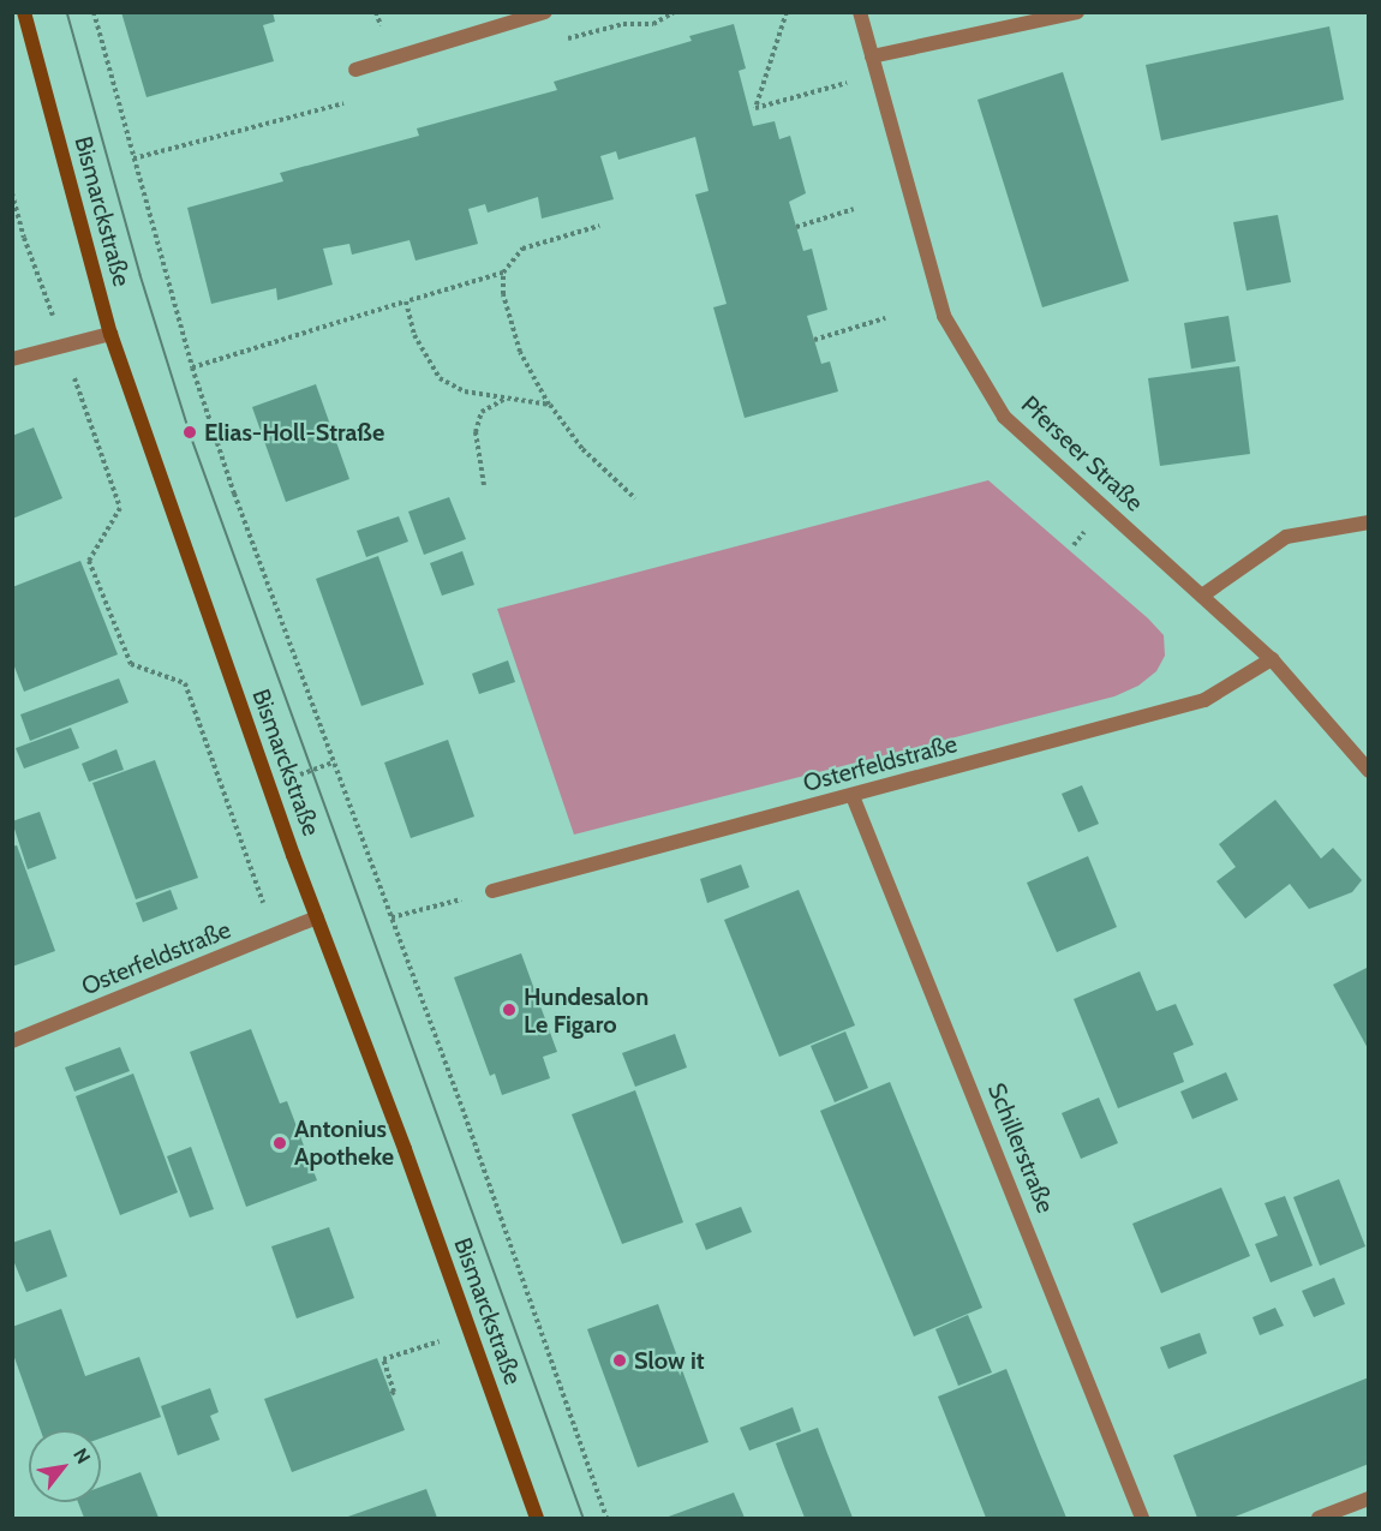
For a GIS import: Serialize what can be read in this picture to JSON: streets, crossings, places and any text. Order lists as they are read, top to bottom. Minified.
{"streets":{"street":["Bismarckstraße","Pferseer Straße","Osterfeldstraße","Schillerstraße"]},"crossings":[["Bismarckstraße","Osterfeldstraße"],["Pferseer Straße","Osterfeldstraße"],["Osterfeldstraße","Schillerstraße"]],"places":["Elias-Holl-Straße","Hundesalon Le Figaro","Antonius Apotheke","Slow it"],"north":"top right"}
